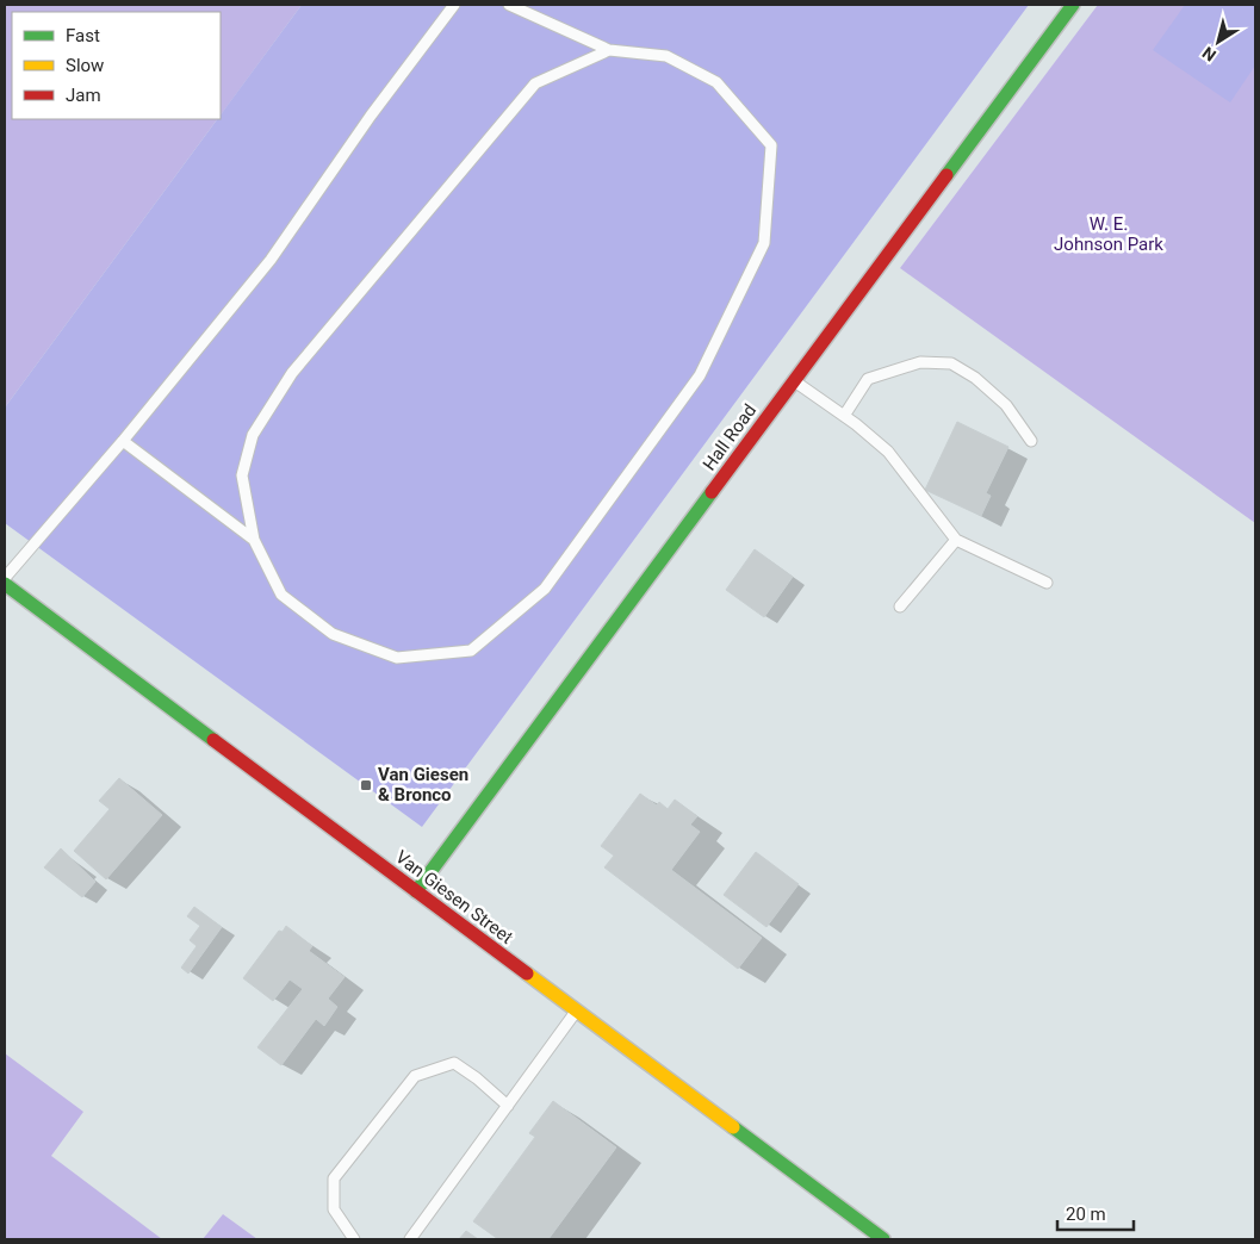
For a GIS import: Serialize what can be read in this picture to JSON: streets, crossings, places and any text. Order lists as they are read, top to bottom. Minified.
{"streets":{"street":["Hall Road","Van Giesen Street"]},"crossings":[["Hall Road","Van Giesen Street"]],"parks":["W. E. Johnson Park"],"places":{"transit":["Van Giesen & Bronco"]},"legend":["Fast","Slow","Jam"],"scale_bar":"20 m","north":"bottom left"}
